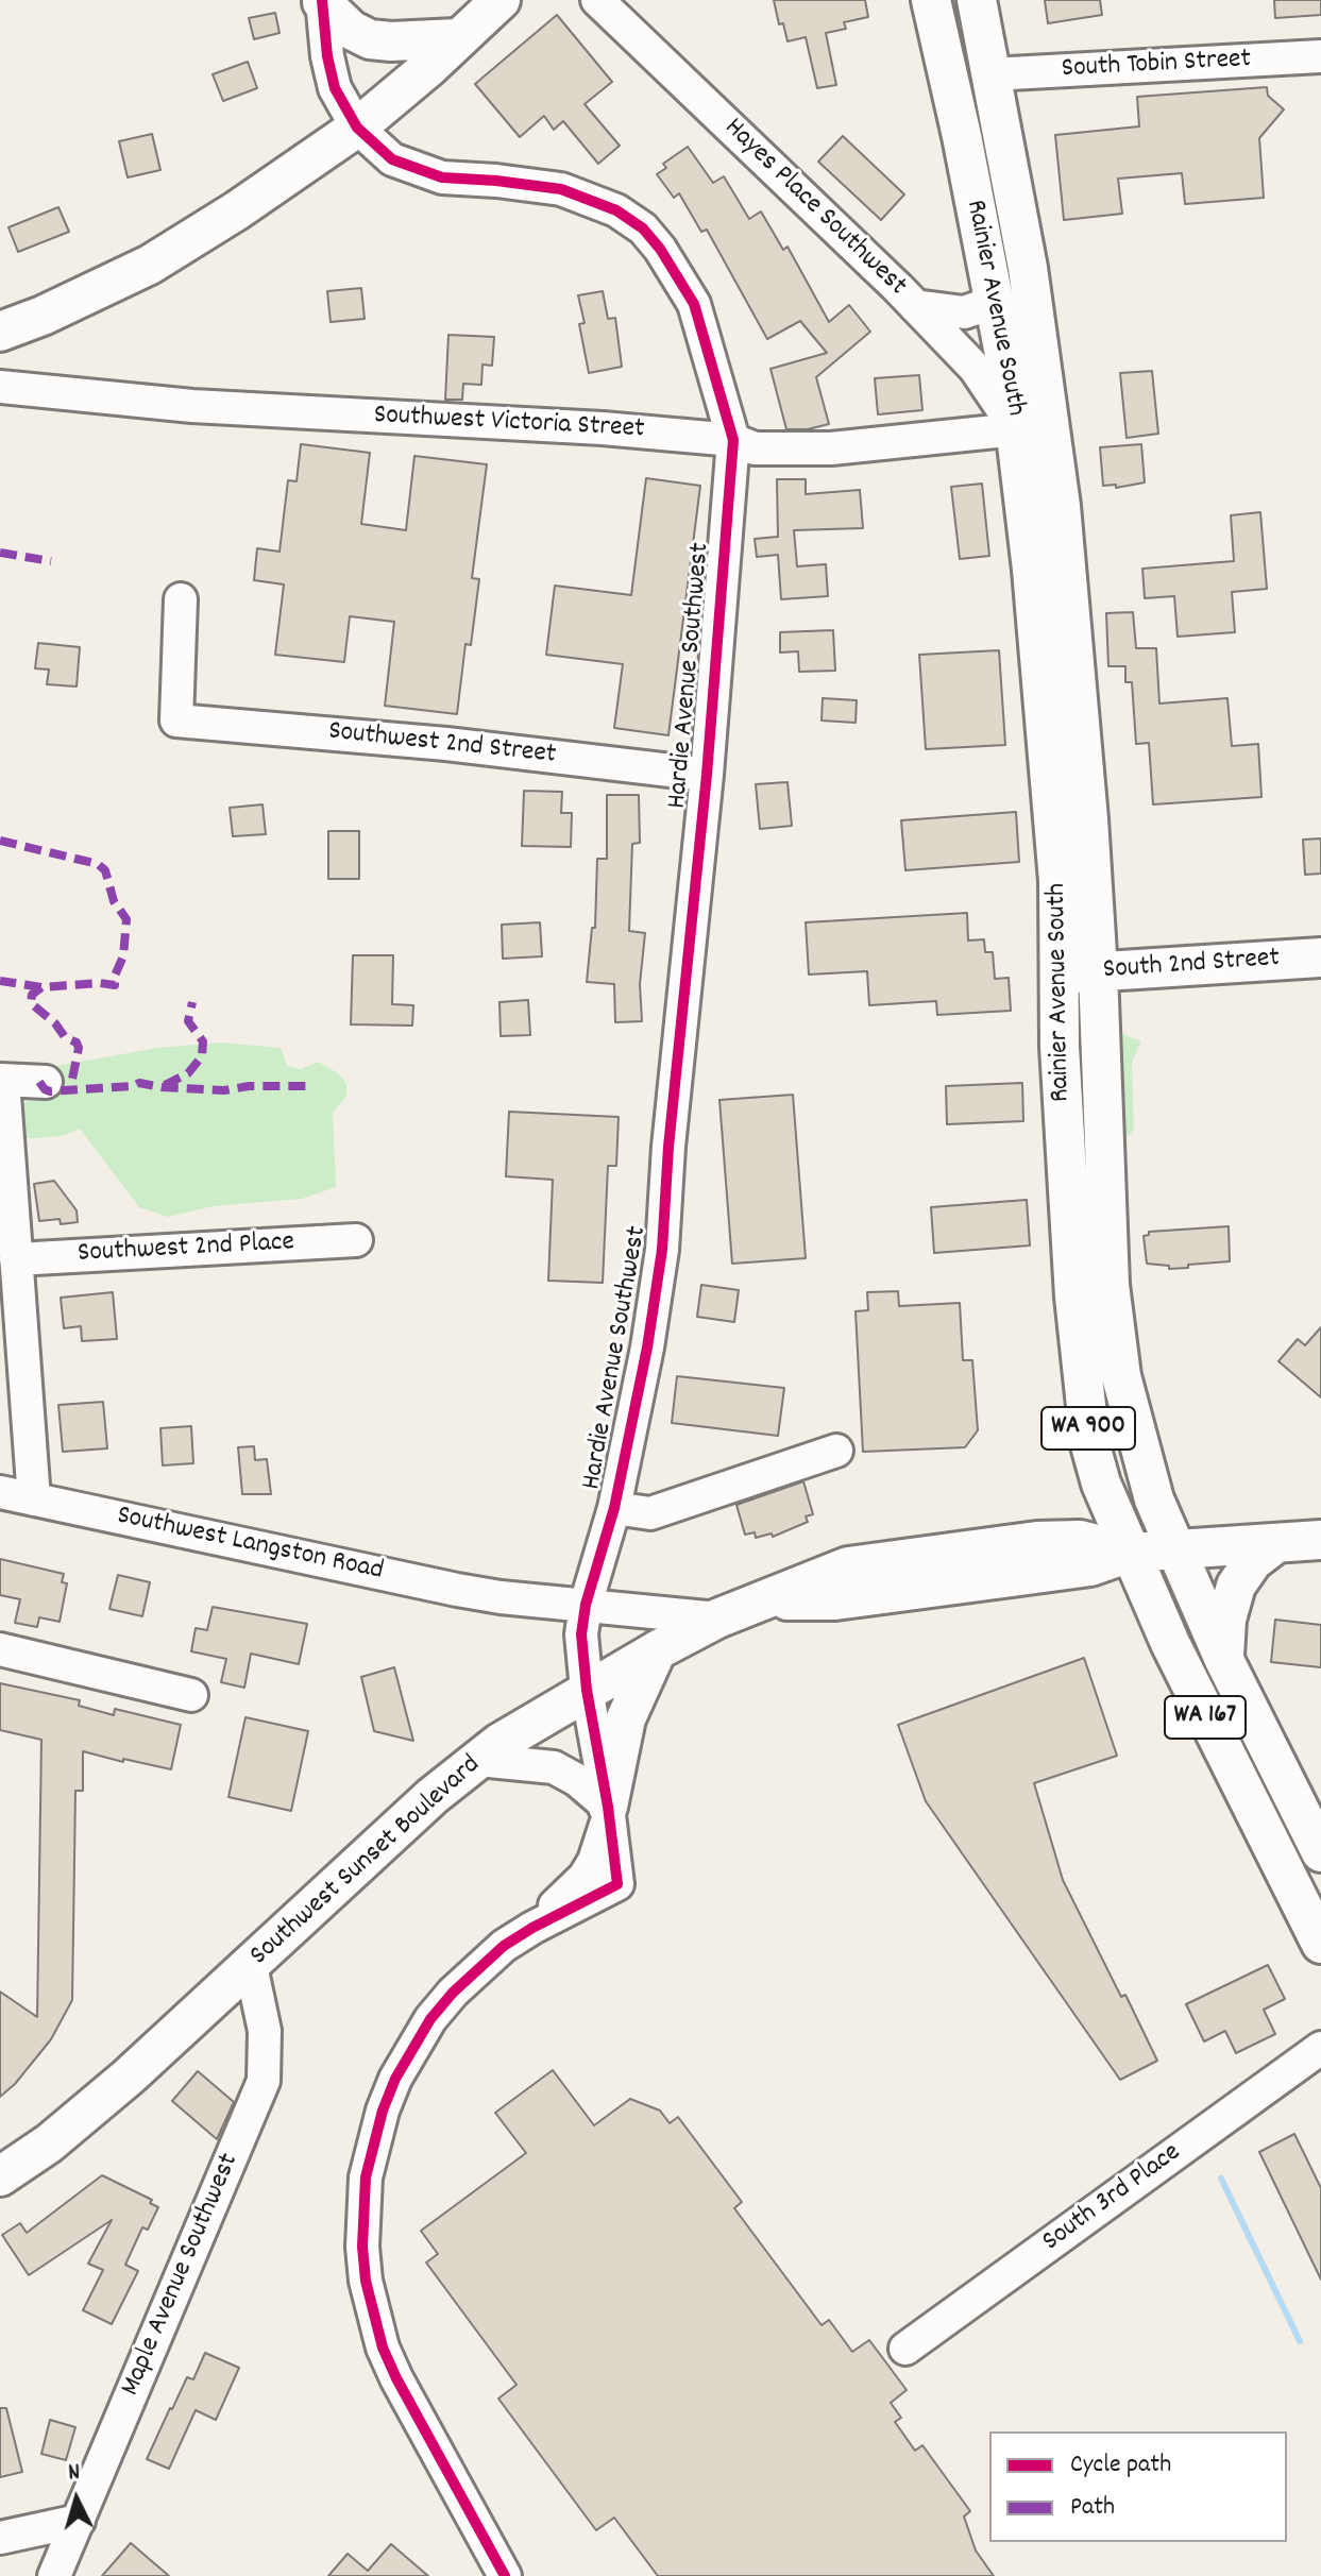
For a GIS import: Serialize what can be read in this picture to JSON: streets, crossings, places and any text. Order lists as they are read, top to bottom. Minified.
{"streets":{"main road":["Rainier Avenue South","South 2nd Street","WA 900","WA 167","Southwest Sunset Boulevard"],"street":["South Tobin Street","Hayes Place Southwest","Southwest Victoria Street","Hardie Avenue Southwest","Southwest 2nd Street","Southwest 2nd Place","Southwest Langston Road","South 3rd Place","Maple Avenue Southwest"]},"crossings":[["South Tobin Street","Rainier Avenue South"],["Hayes Place Southwest","Rainier Avenue South"],["Hayes Place Southwest","Southwest Victoria Street"],["Rainier Avenue South","Southwest Victoria Street"],["Rainier Avenue South","South 2nd Street"],["Rainier Avenue South","Southwest Sunset Boulevard"],["Southwest Victoria Street","Hardie Avenue Southwest"],["Hardie Avenue Southwest","Southwest 2nd Street"],["Hardie Avenue Southwest","Southwest Langston Road"],["Hardie Avenue Southwest","Southwest Sunset Boulevard"],["Southwest Langston Road","Southwest Sunset Boulevard"],["Southwest Sunset Boulevard","Maple Avenue Southwest"]],"legend":["Cycle path","Path"],"north":"top"}
